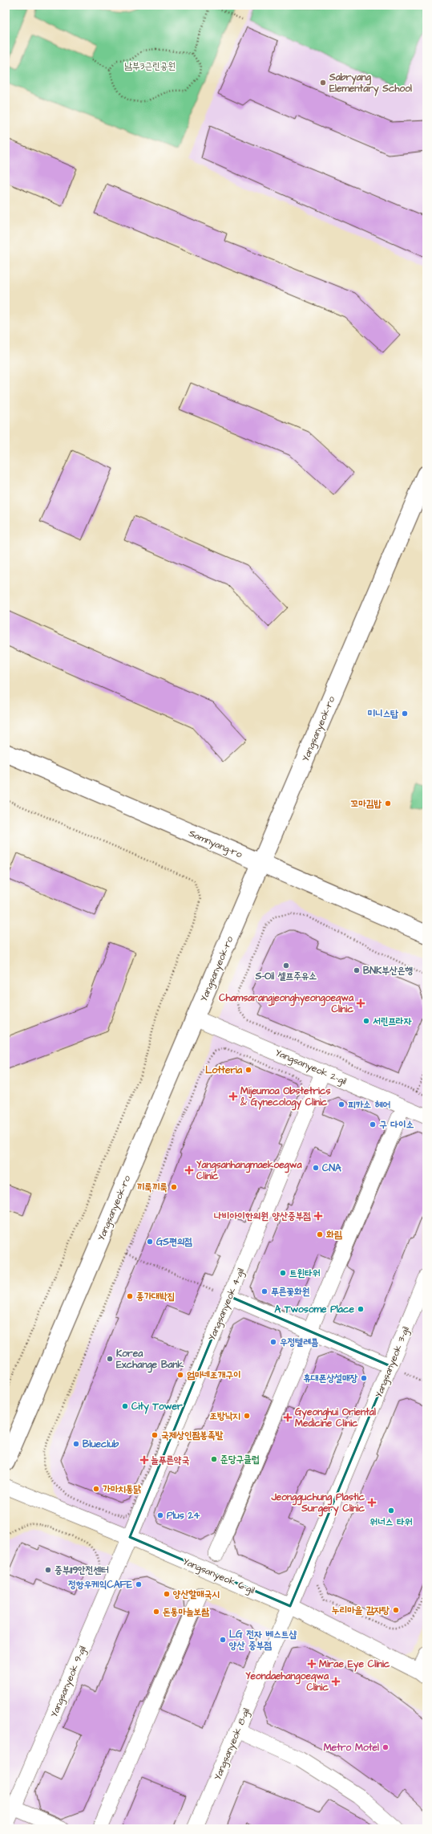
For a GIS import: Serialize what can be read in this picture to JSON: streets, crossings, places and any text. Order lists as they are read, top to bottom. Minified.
{"streets":{"street":["Yangsanyeok-ro","Samnyang-ro","Yangsanyeok 2-gil","Yangsanyeok 4-gil","Yangsanyeok 3-gil","Yangsanyeok 6-gil","Yangsanyeok 9-gil","Yangsanyeok 8-gil"]},"crossings":[["Yangsanyeok-ro","Samnyang-ro"],["Yangsanyeok-ro","Yangsanyeok 2-gil"],["Yangsanyeok 2-gil","Yangsanyeok 4-gil"],["Yangsanyeok 4-gil","Yangsanyeok 6-gil"],["Yangsanyeok 4-gil","Yangsanyeok 9-gil"],["Yangsanyeok 3-gil","Yangsanyeok 6-gil"],["Yangsanyeok 3-gil","Yangsanyeok 8-gil"],["Yangsanyeok 6-gil","Yangsanyeok 9-gil"],["Yangsanyeok 6-gil","Yangsanyeok 8-gil"]],"parks":["남부3근린공원"],"places":{"other":["Sabryang Elementary School","미니스탑","꼬마김밥","S-Oil 셀프주유소","BNK부산은행","서린프라자","Lotteria","피카소 헤어","구 다이소","CNA","끼룩끼룩","화림","GS편의점","트윈타워","푸른꽃화원","종가대박집","A Twosome Place","우정텔레콤","Korea Exchange Bank","엄마네조개구이","휴대폰상설매장","City Tower","조방낙지","국제상인짬봉족발","Blueclub","준당구클럽","가마치통닭","워너스 타워","Plus 24","중부119안전센터","정항우케익CAFE","양산할매국시","누리마을 감자탕","돈통마늘보쌈","LG 전자 베스트샵 양산 중부점","Metro Motel"],"health":["Chamsarangjeonghyeongoegwa Clinic","Mijeumoa Obstetrics & Gynecology Clinic","Yangsanhangmaekoegwa Clinic","나비아이한의원 양산중부점","Gyeonghui Oriental Medicine Clinic","늘푸른약국","Jeongguchung Plastic Surgery Clinic","Mirae Eye Clinic","Yeondaehangoegwa Clinic"]}}
